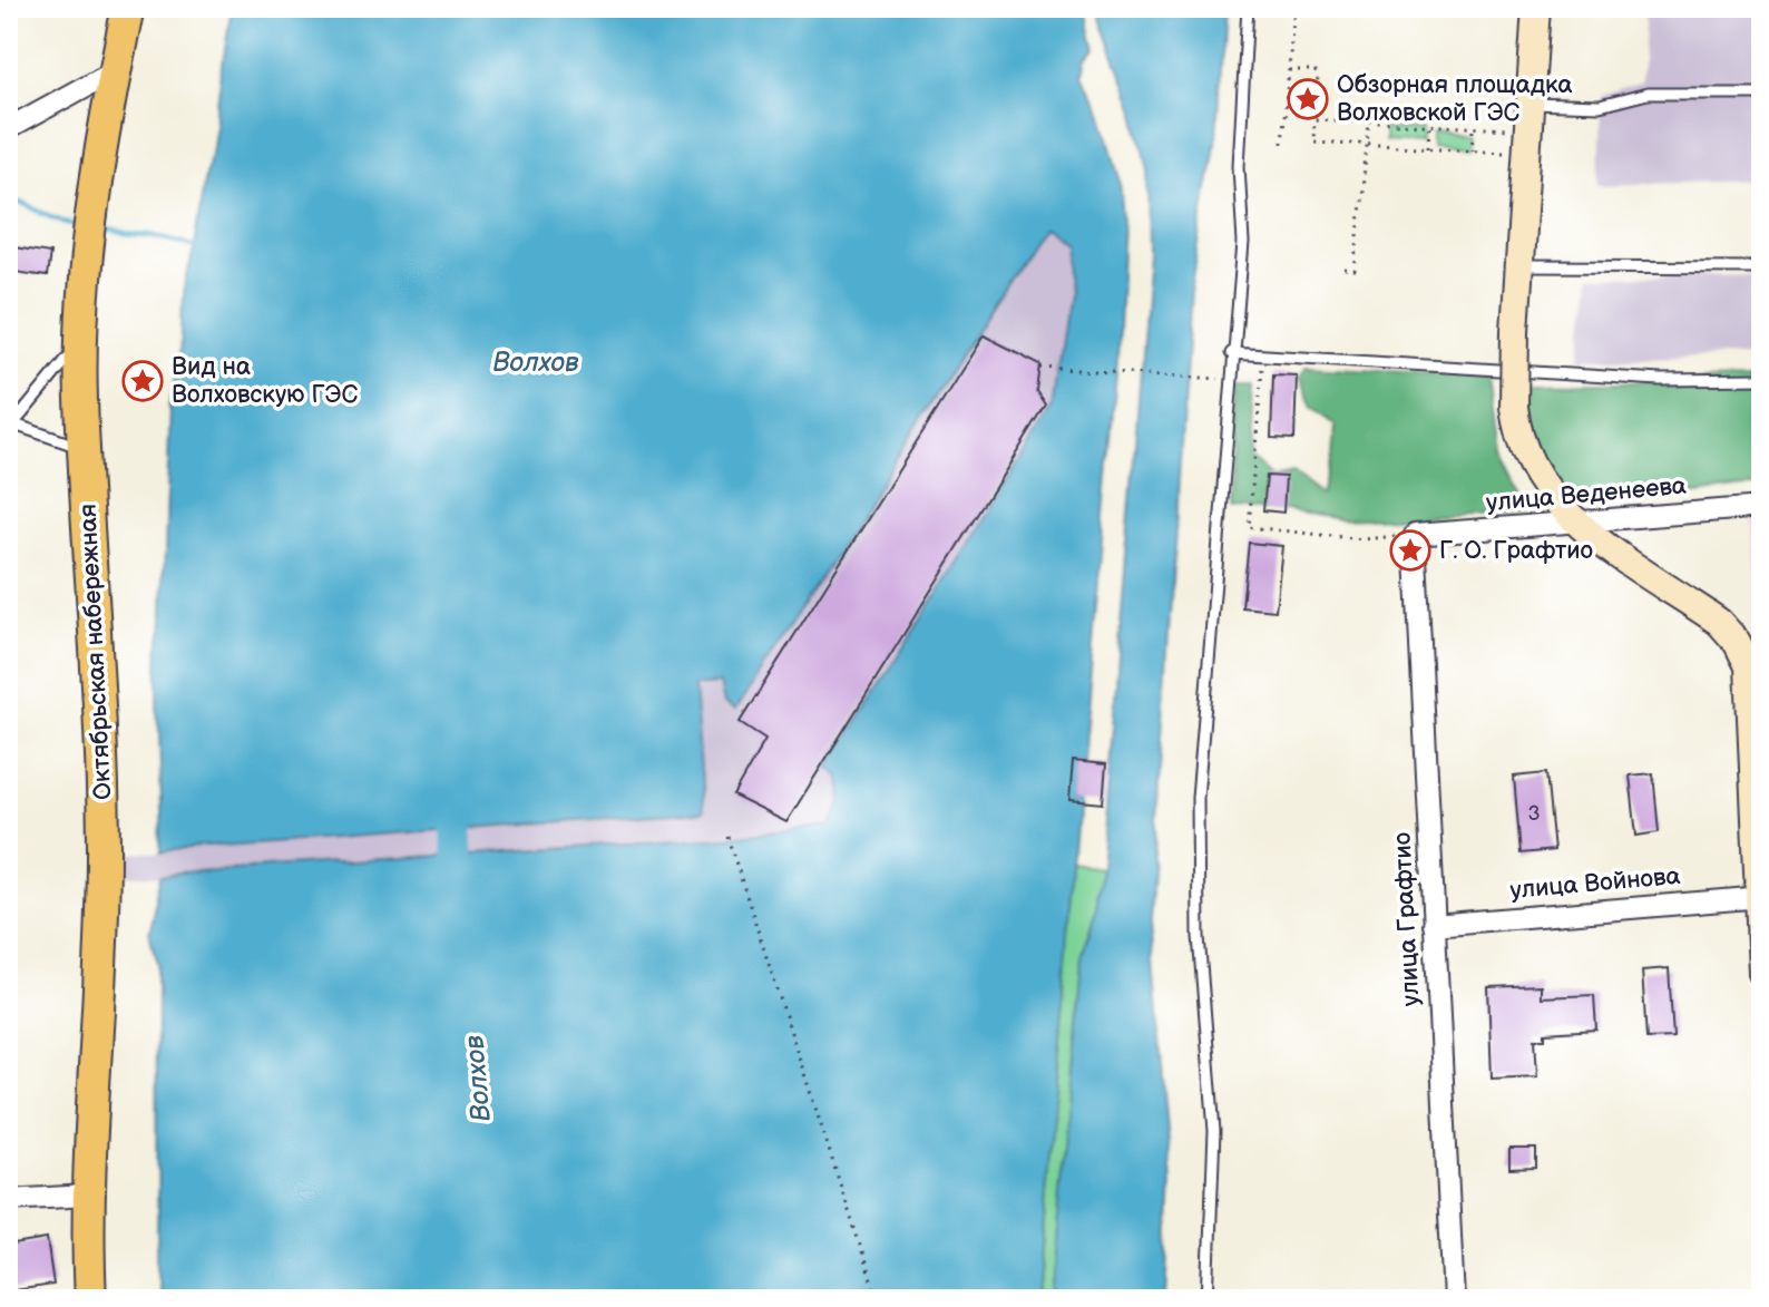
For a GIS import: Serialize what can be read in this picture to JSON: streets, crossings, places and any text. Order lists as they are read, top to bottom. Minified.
{"streets":{"main road":["Октябрьская набережная"],"street":["улица Веденеева","улица Войнова","улица Графтио"]},"crossings":[["улица Веденеева","улица Графтио"],["улица Войнова","улица Графтио"]],"water":["Волхов"],"places":{"place":["Обзорная площадка Волховской ГЭС","Вид на Волховскую ГЭС","Г. О. Графтио"]},"house_numbers":["3"]}
